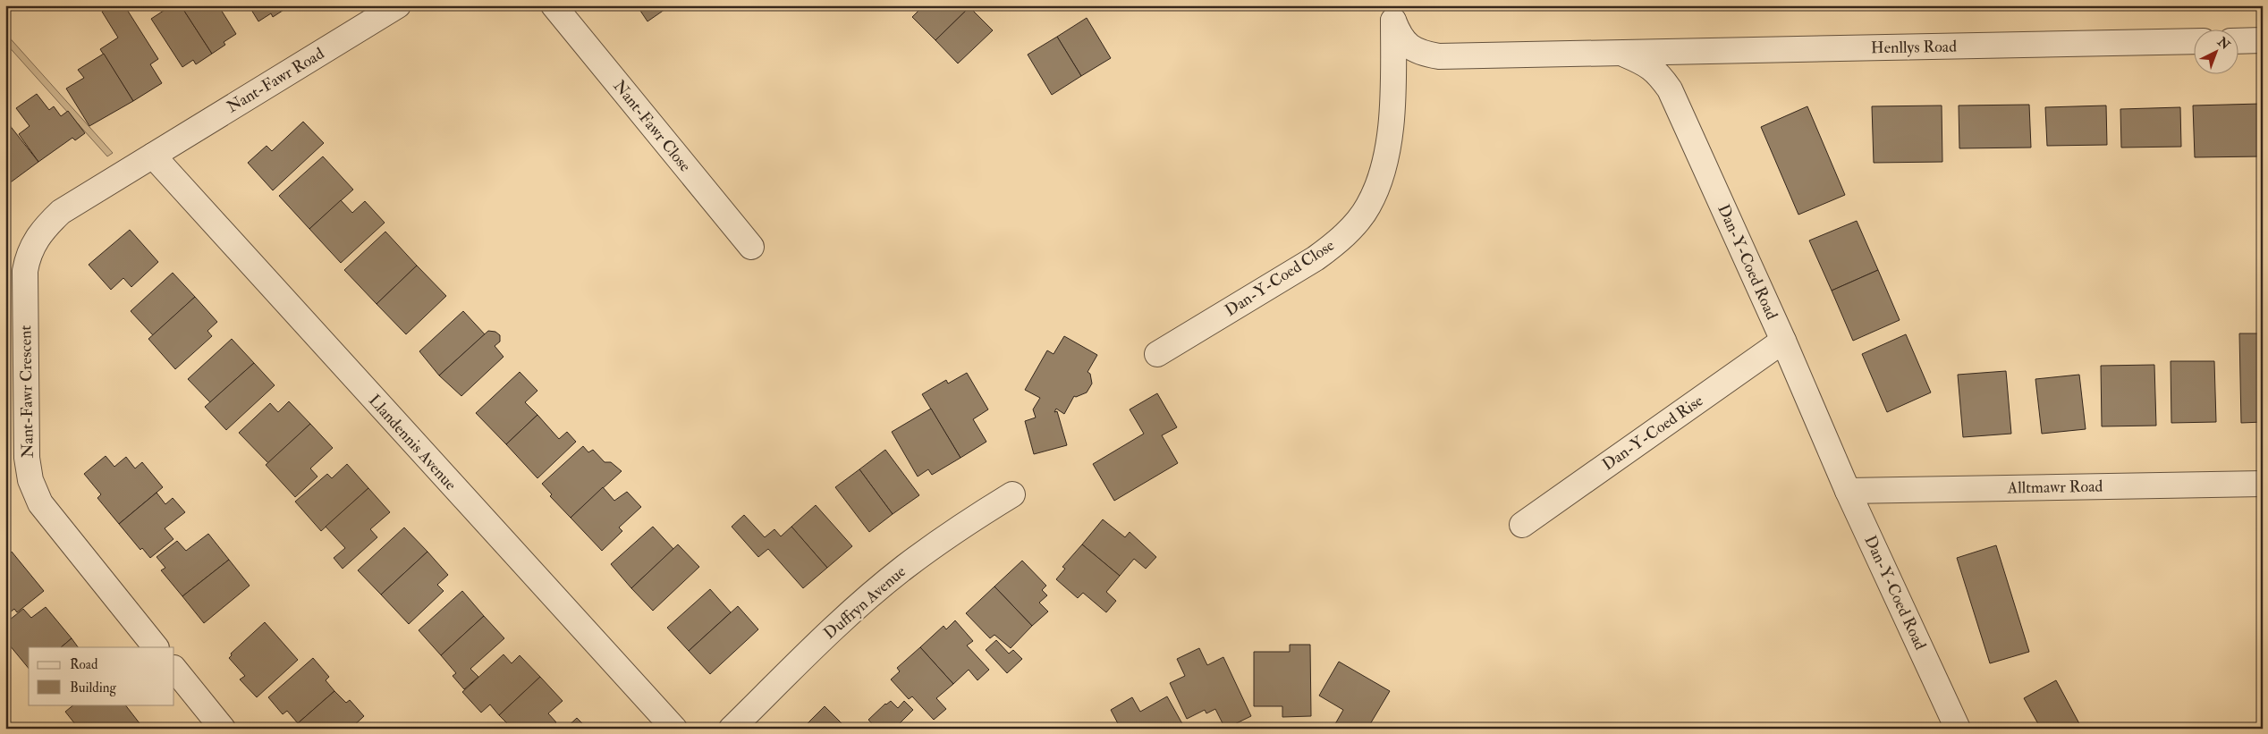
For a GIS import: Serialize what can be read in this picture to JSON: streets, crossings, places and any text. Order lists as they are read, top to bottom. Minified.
{"streets":{"street":["Henllys Road","Nant-Fawr Road","Nant-Fawr Close","Dan-Y-Coed Road","Dan-Y-Coed Close","Nant-Fawr Crescent","Dan-Y-Coed Rise","Llandennis Avenue","Alltmawr Road","Duffryn Avenue"]},"crossings":[["Henllys Road","Dan-Y-Coed Road"],["Nant-Fawr Road","Nant-Fawr Crescent"],["Nant-Fawr Road","Llandennis Avenue"],["Dan-Y-Coed Road","Dan-Y-Coed Close"],["Dan-Y-Coed Road","Dan-Y-Coed Rise"],["Dan-Y-Coed Road","Alltmawr Road"],["Nant-Fawr Crescent","Llandennis Avenue"]],"legend":["Road","Building"],"north":"top right"}
